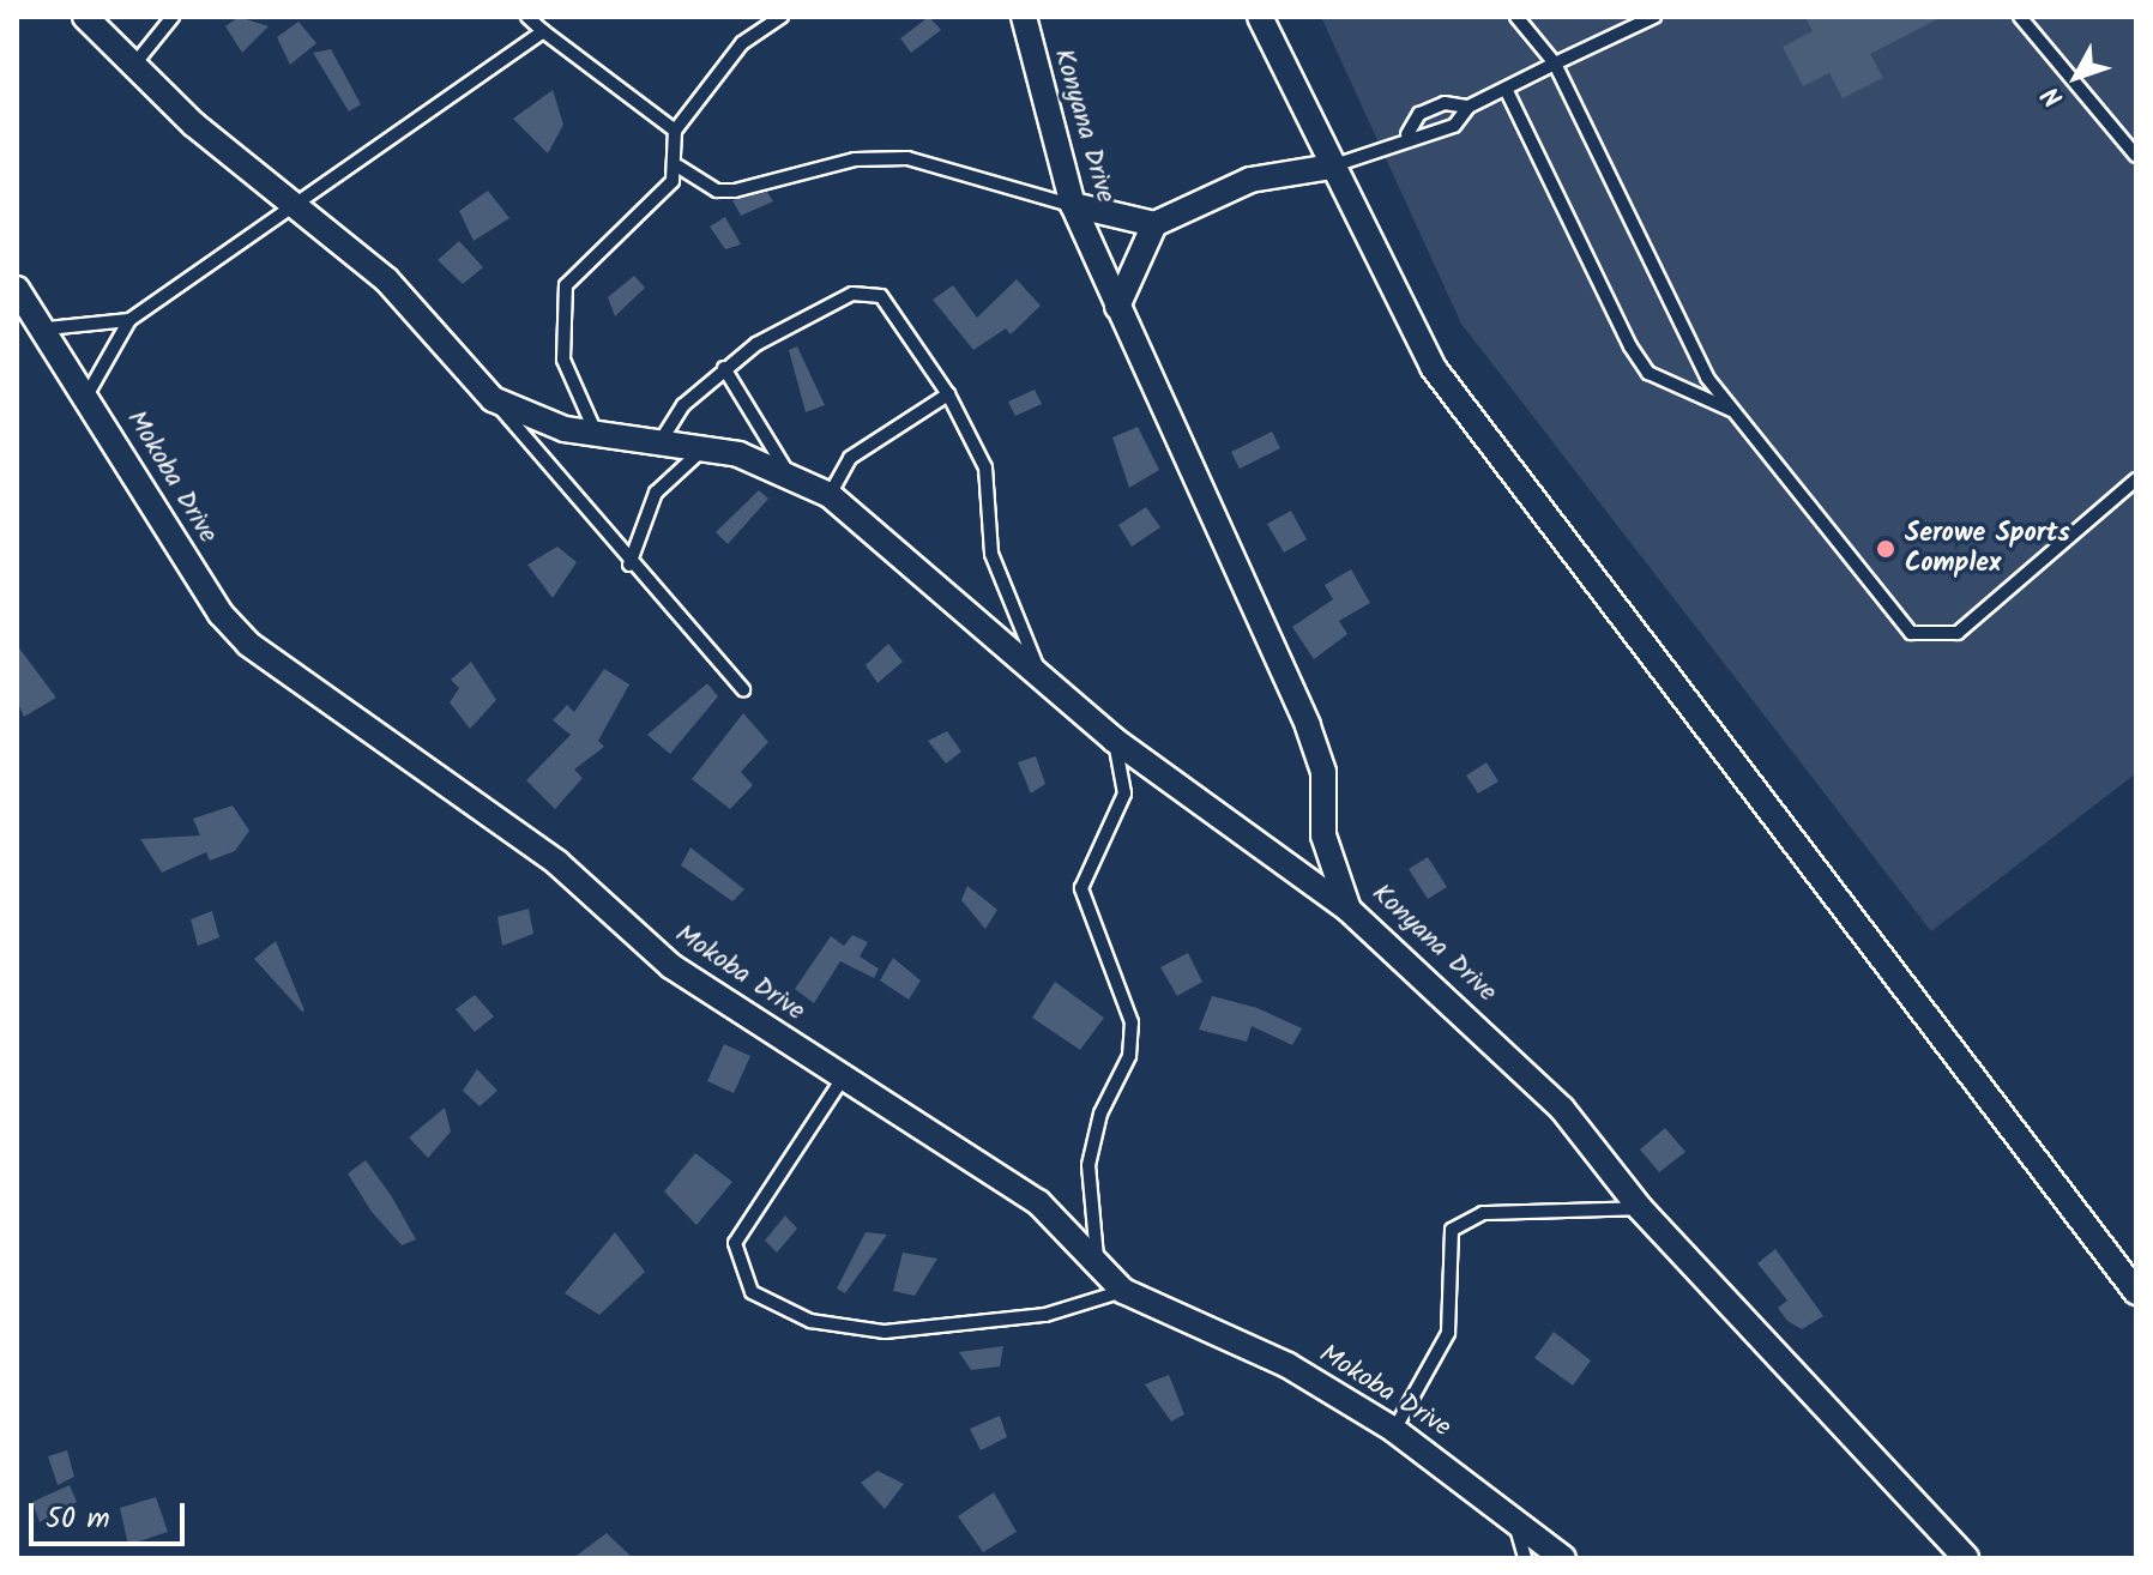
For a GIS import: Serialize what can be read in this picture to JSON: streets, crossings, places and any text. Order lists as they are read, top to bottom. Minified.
{"streets":{"street":["Konyana Drive","Mokoba Drive"]},"places":["Serowe Sports Complex"],"scale_bar":"50 m","north":"bottom left"}
